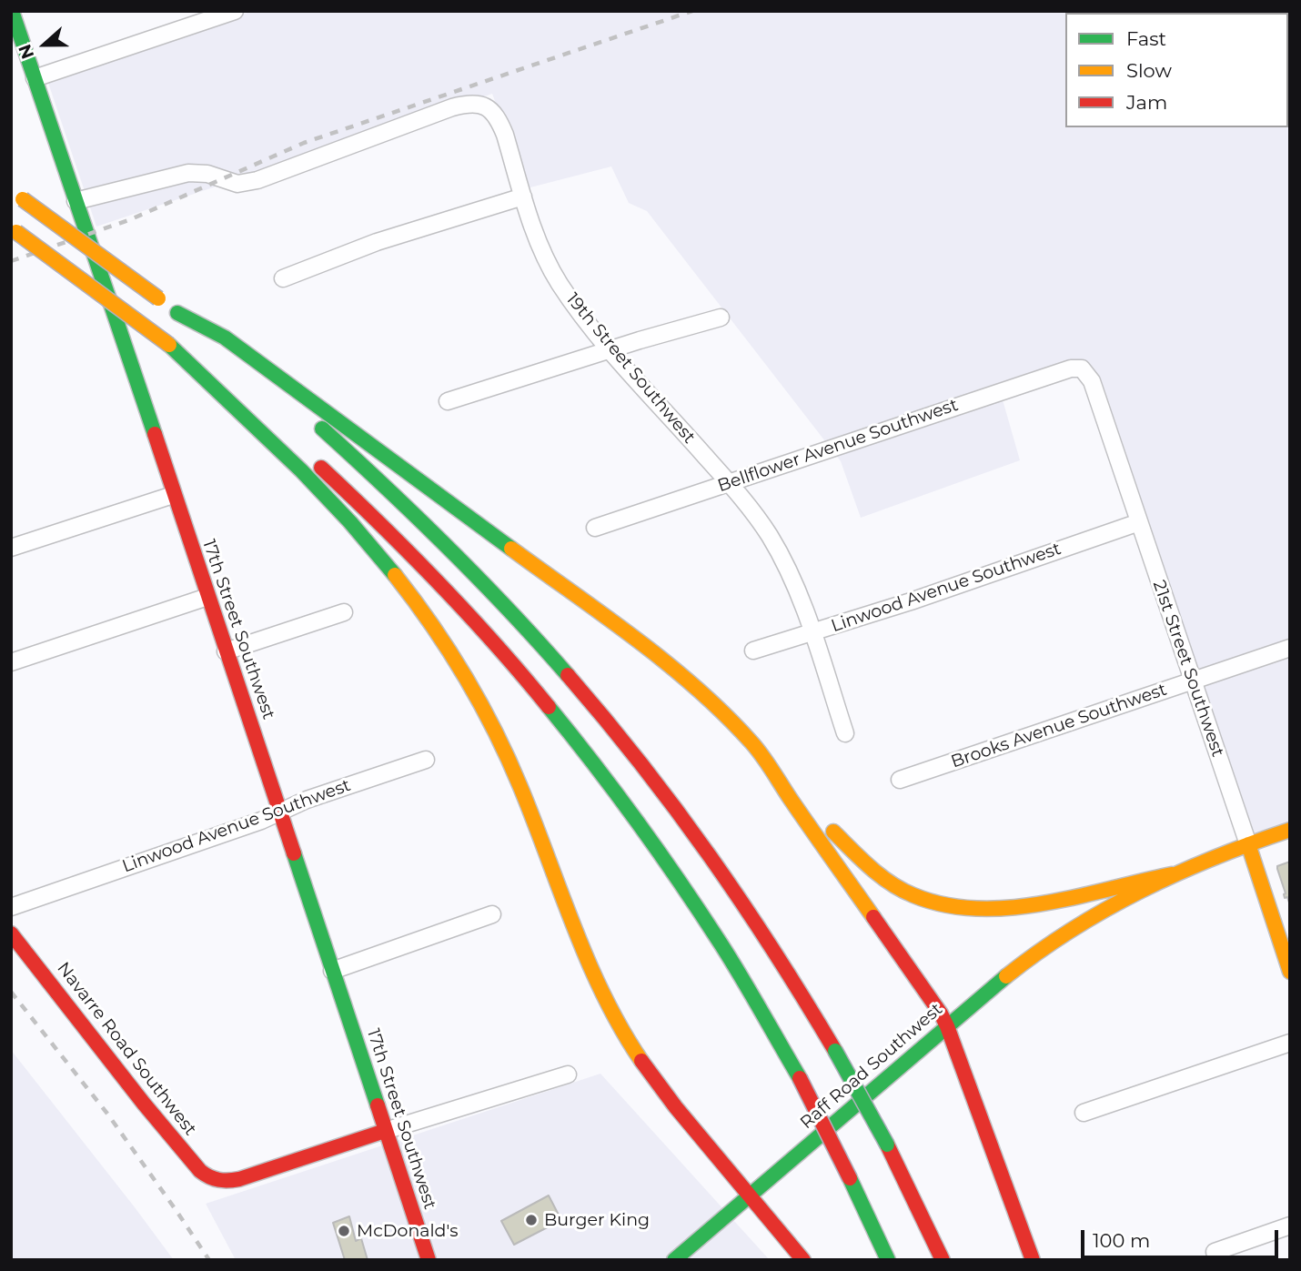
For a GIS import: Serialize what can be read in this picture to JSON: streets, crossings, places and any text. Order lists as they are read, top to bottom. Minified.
{"streets":{"main road":["17th Street Southwest","21st Street Southwest","Navarre Road Southwest","Raff Road Southwest"],"street":["19th Street Southwest","Bellflower Avenue Southwest","Linwood Avenue Southwest","Brooks Avenue Southwest"]},"crossings":[["19th Street Southwest","Bellflower Avenue Southwest"],["19th Street Southwest","Linwood Avenue Southwest"],["19th Street Southwest","17th Street Southwest"],["Bellflower Avenue Southwest","21st Street Southwest"],["Linwood Avenue Southwest","17th Street Southwest"],["Linwood Avenue Southwest","21st Street Southwest"],["17th Street Southwest","Navarre Road Southwest"],["21st Street Southwest","Brooks Avenue Southwest"]],"places":["Burger King","McDonald's"],"legend":["Fast","Slow","Jam"],"scale_bar":"100 m","north":"left"}
